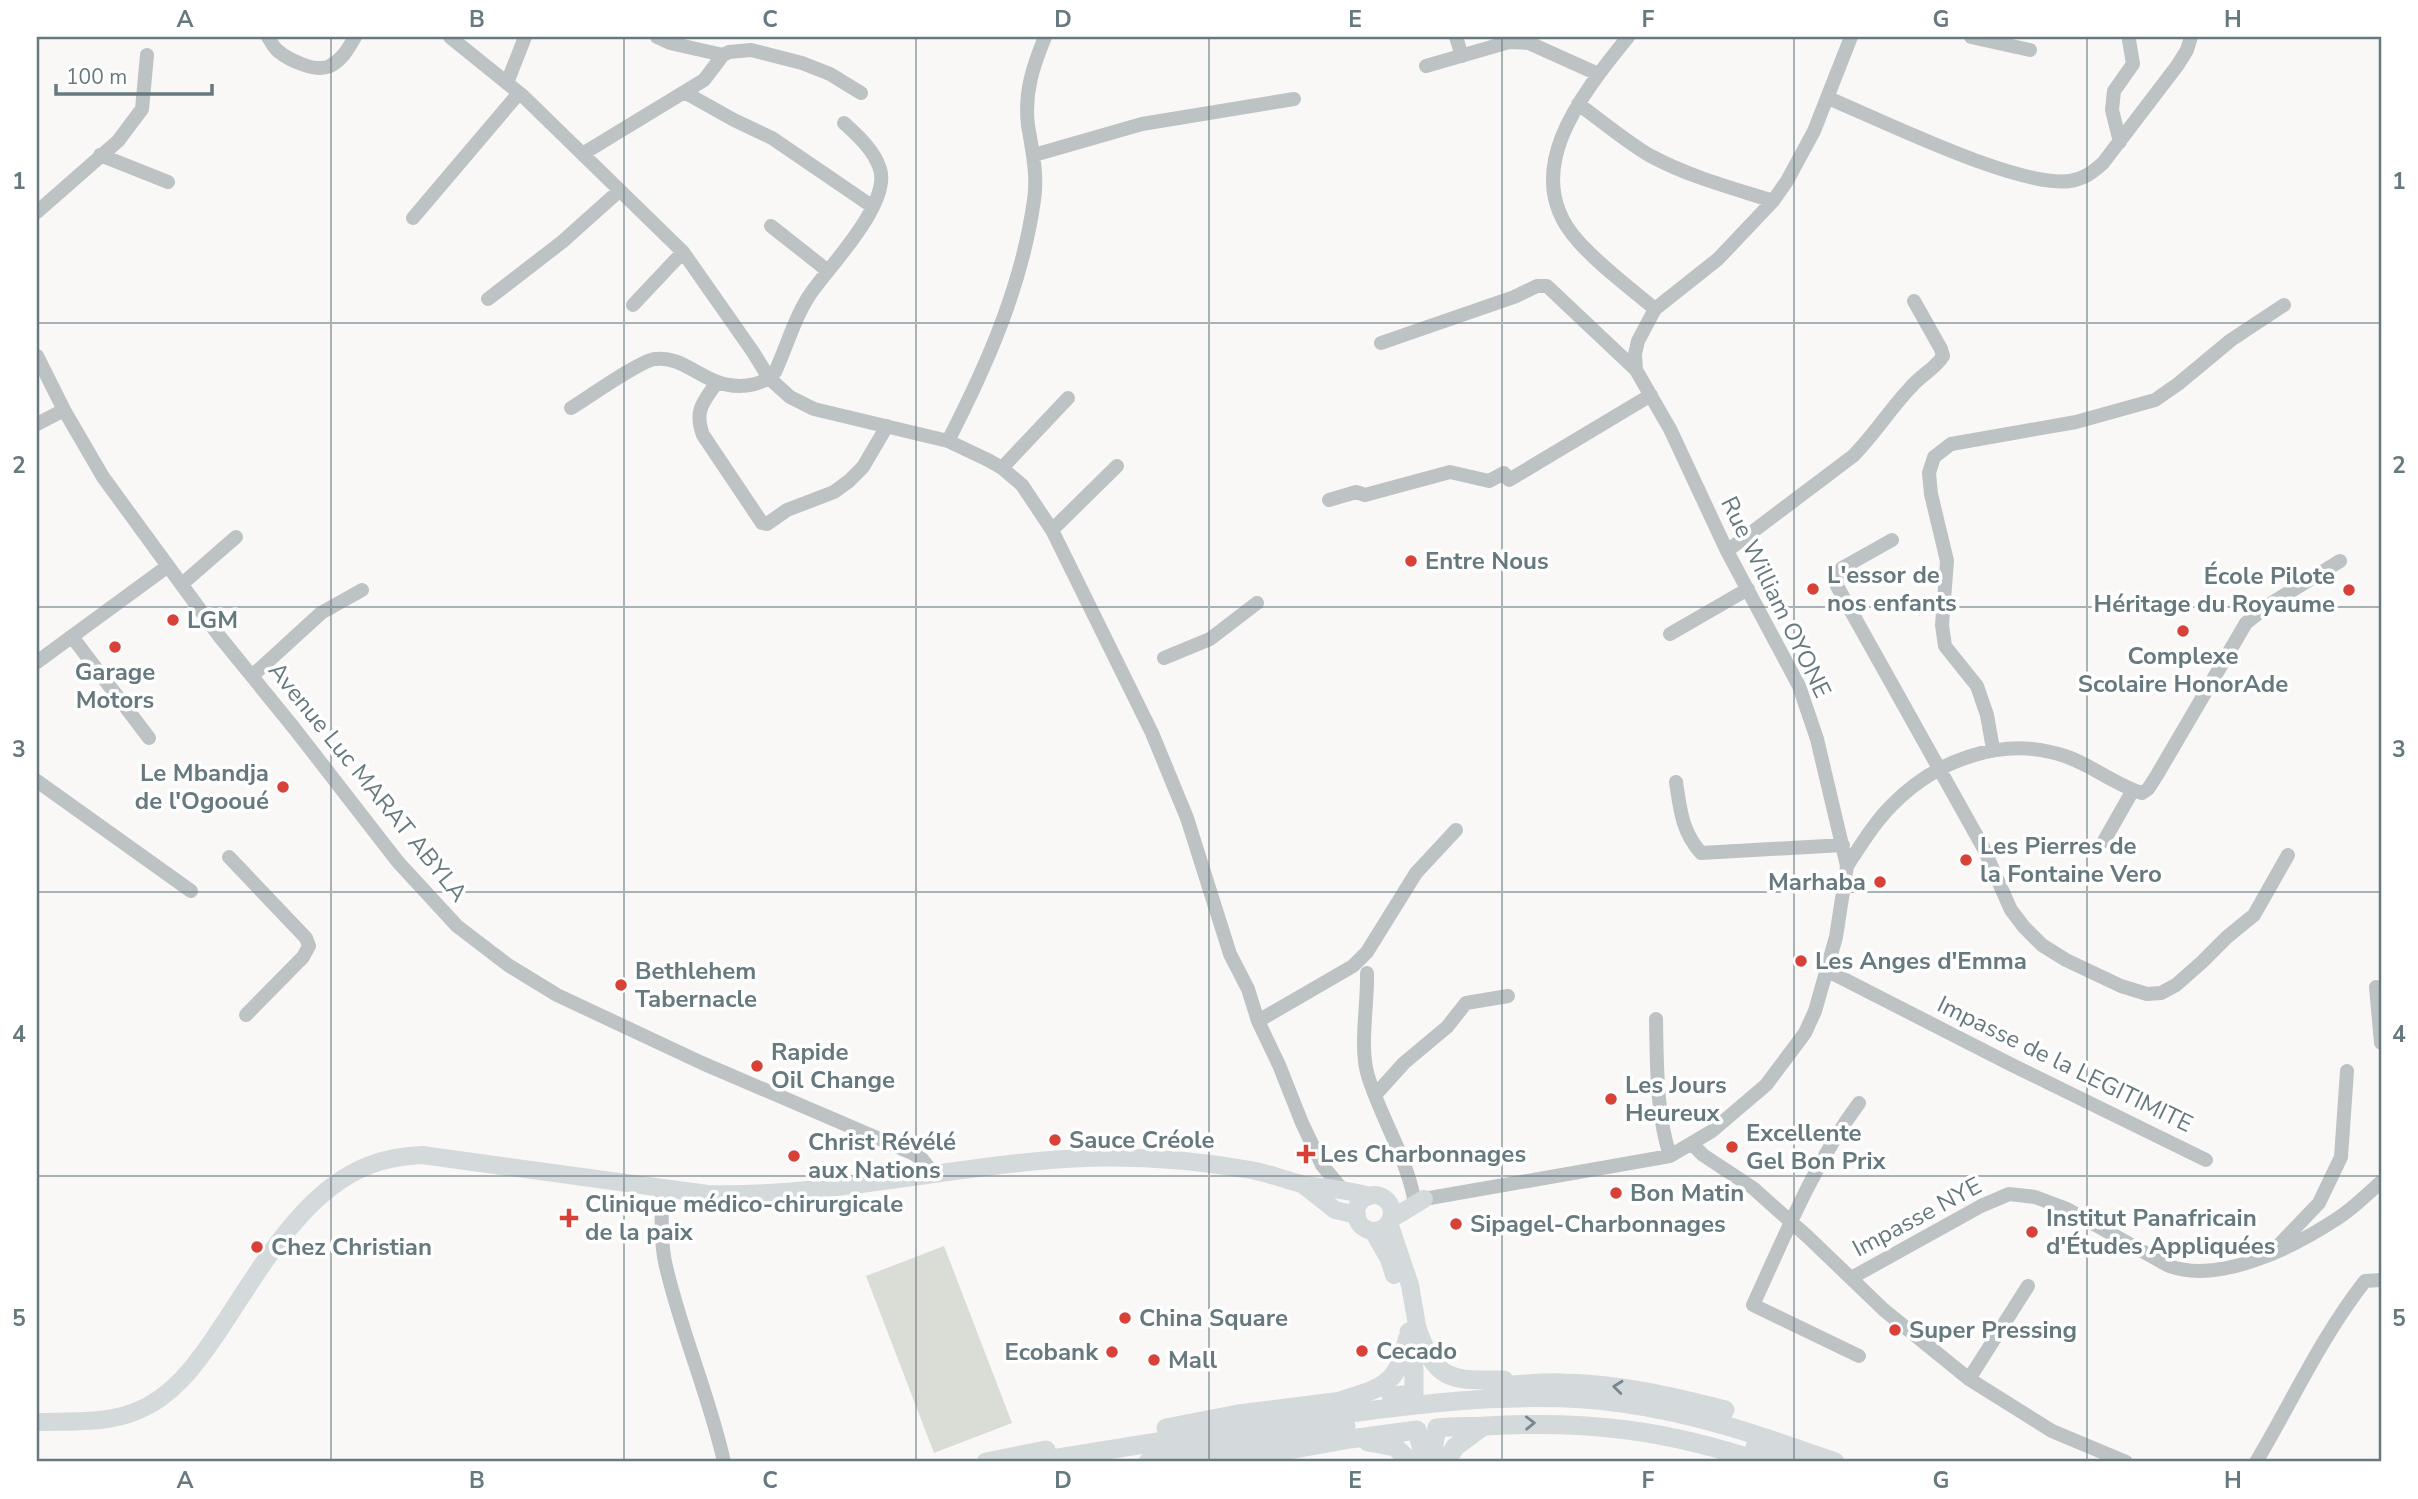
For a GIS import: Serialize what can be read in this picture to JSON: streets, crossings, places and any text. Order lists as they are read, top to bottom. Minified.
{"streets":{"street":["Rue William OYONE","Avenue Luc MARAT ABYLA","Impasse de la LEGITIMITE","Impasse NYE"]},"crossings":[["Rue William OYONE","Impasse de la LEGITIMITE"]],"places":{"other":["Entre Nous","L'essor de nos enfants","École Pilote Héritage du Royaume","LGM","Complexe Scolaire HonorAde","Garage Motors","Le Mbandja de l'Ogooué","Les Pierres de la Fontaine Vero","Marhaba","Les Anges d'Emma","Bethlehem Tabernacle","Rapide Oil Change","Les Jours Heureux","Sauce Créole","Excellente Gel Bon Prix","Christ Révélé aux Nations","Bon Matin","Sipagel-Charbonnages","Institut Panafricain d'Études Appliquées","Chez Christian","China Square","Super Pressing","Cecado","Ecobank","Mall"],"health":["Les Charbonnages","Clinique médico-chirurgicale de la paix"]},"scale_bar":"100 m","grid":{"columns":["A","B","C","D","E","F","G","H"],"rows":["1","2","3","4","5"]}}
